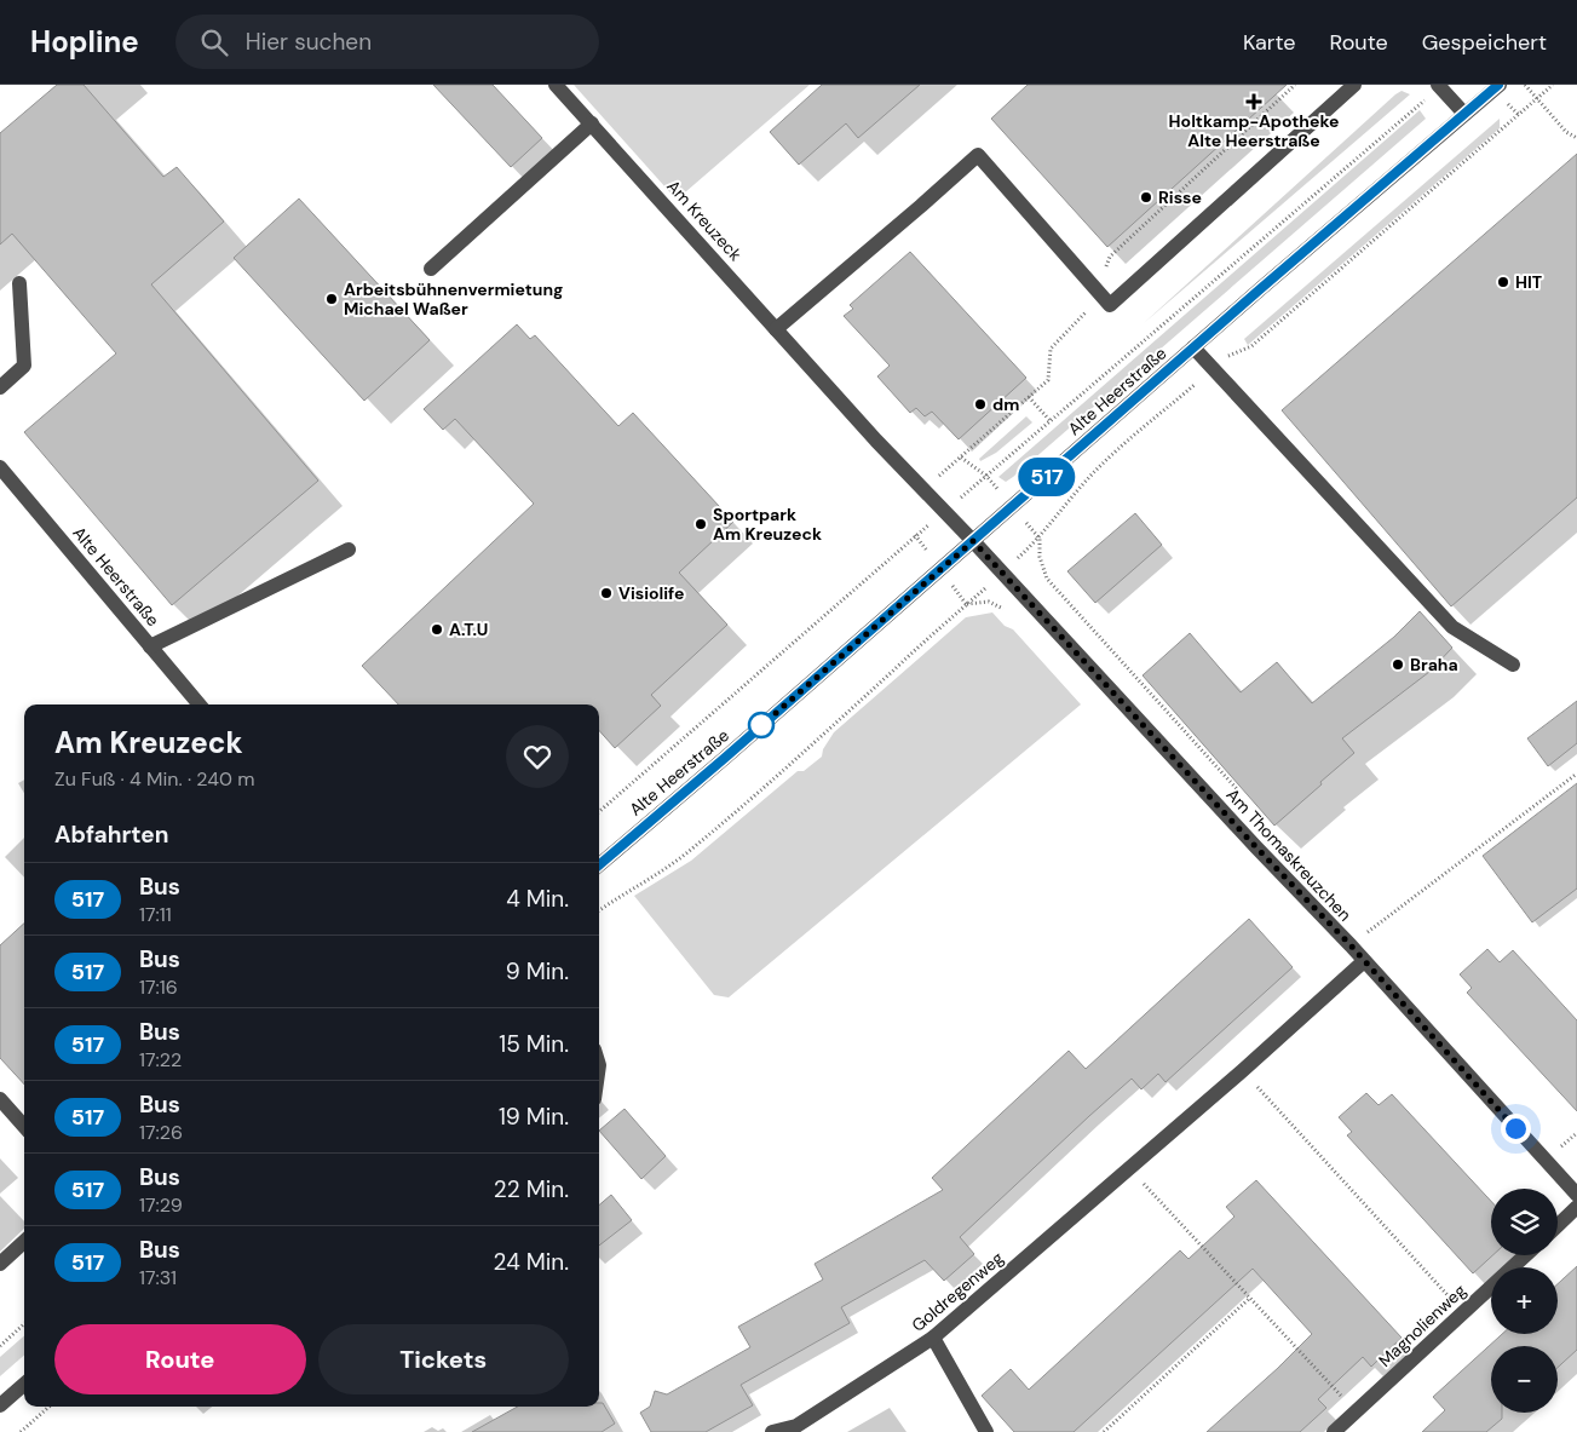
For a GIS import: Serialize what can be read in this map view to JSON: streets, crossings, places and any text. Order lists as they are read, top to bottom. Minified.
{"streets":{"street":["Am Kreuzeck","Alte Heerstraße","Am Thomaskreuzchen","Goldregenweg","Magnolienweg"]},"crossings":[["Am Kreuzeck","Alte Heerstraße"],["Am Kreuzeck","Am Thomaskreuzchen"],["Alte Heerstraße","Am Thomaskreuzchen"],["Am Thomaskreuzchen","Goldregenweg"]],"places":{"health":["Holtkamp-Apotheke Alte Heerstraße"],"other":["Risse","HIT","Arbeitsbühnenvermietung Michael Waßer","dm","Sportpark Am Kreuzeck","Visiolife","A.T.U","Braha"]},"lines":["bus line 517"],"page":{"header":"Hopline","search":"Hier suchen","nav":["Karte","Route","Gespeichert"],"on_map":"517","heading":[["Am Kreuzeck","Zu Fuß · 4 Min. · 240 m"],"Abfahrten"],"list":[{"mark":"517","name":"Bus","note":"17:11","value":"4 Min."},{"mark":"517","name":"Bus","note":"17:16","value":"9 Min."},{"mark":"517","name":"Bus","note":"17:22","value":"15 Min."},{"mark":"517","name":"Bus","note":"17:26","value":"19 Min."},{"mark":"517","name":"Bus","note":"17:29","value":"22 Min."},{"mark":"517","name":"Bus","note":"17:31","value":"24 Min."}],"map_buttons":["+","−"],"buttons":["Route","Tickets"]}}
